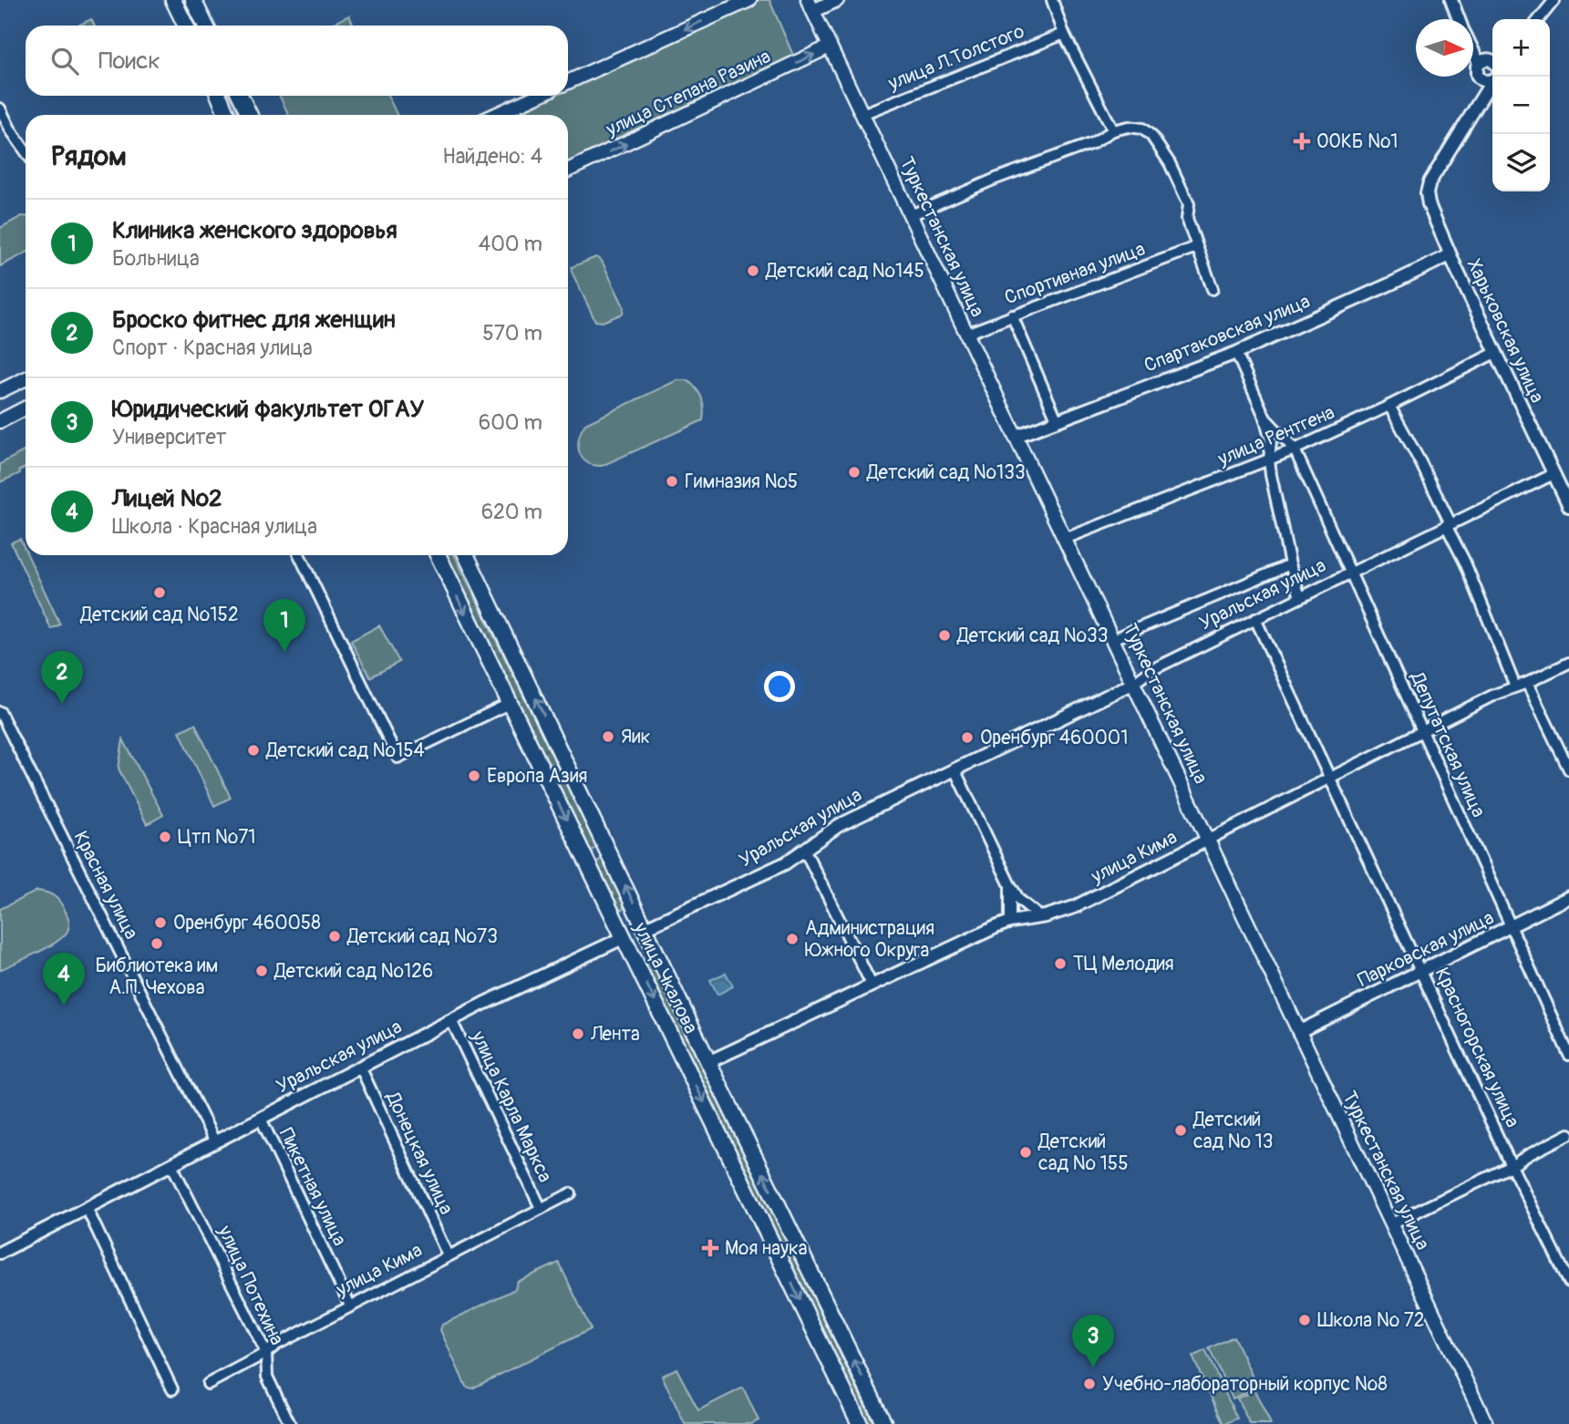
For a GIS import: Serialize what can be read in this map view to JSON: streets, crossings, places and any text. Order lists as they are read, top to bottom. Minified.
{"streets":{"main road":["улица Степана Разина","Туркестанская улица","Уральская улица","улица Чкалова"],"street":["улица Л.Толстого","Спортивная улица","Харьковская улица","Спартаковская улица","улица Рентгена","Депутатская улица","улица Кима","Красная улица","Парковская улица","Красногорская улица","улица Карла Маркса","Донецкая улица","Пикетная улица","улица Потехина"]},"crossings":[["улица Л.Толстого","Туркестанская улица"],["улица Степана Разина","Туркестанская улица"],["Туркестанская улица","Спортивная улица"],["Туркестанская улица","Спартаковская улица"],["Туркестанская улица","улица Рентгена"],["Туркестанская улица","Уральская улица"],["Туркестанская улица","улица Кима"],["Туркестанская улица","Парковская улица"],["Харьковская улица","Спартаковская улица"],["Харьковская улица","улица Рентгена"],["Харьковская улица","Уральская улица"],["улица Рентгена","Депутатская улица"],["Уральская улица","Депутатская улица"],["Уральская улица","Красная улица"],["Уральская улица","улица Чкалова"],["Уральская улица","Красногорская улица"],["Уральская улица","улица Карла Маркса"],["Уральская улица","Донецкая улица"],["Уральская улица","Пикетная улица"],["Уральская улица","улица Потехина"],["Депутатская улица","улица Кима"],["Депутатская улица","Парковская улица"],["улица Кима","улица Чкалова"],["улица Кима","Красногорская улица"],["улица Кима","улица Карла Маркса"],["улица Кима","Донецкая улица"],["улица Кима","Пикетная улица"],["улица Кима","улица Потехина"],["Парковская улица","Красногорская улица"]],"places":{"health":["ООКБ №1","Моя наука"],"other":["Детский сад №145","Детский сад №133","Гимназия №5","Детский сад №152","Детский сад №33","Яик","Оренбург 460001","Детский сад №154","Европа Азия","Цтп №71","Оренбург 460058","Детский сад №73","Администрация Южного Округа","Библиотека им А.П. Чехова","ТЦ Мелодия","Детский сад №126","Лента","Детский сад № 13","Детский сад № 155","Школа № 72","Учебно-лабораторный корпус №8"]},"north":"right","page":{"map_buttons":["+","−"],"search":"Поиск","heading":["Рядом","Найдено: 4"],"list":[{"mark":"1","name":"Клиника женского здоровья","note":"Больница","value":"400 m"},{"mark":"2","name":"Броско фитнес для женщин","note":"Спорт · Красная улица","value":"570 m"},{"mark":"3","name":"Юридический факультет ОГАУ","note":"Университет","value":"600 m"},{"mark":"4","name":"Лицей №2","note":"Школа · Красная улица","value":"620 m"}],"pins":["1","2","4","3"]}}
